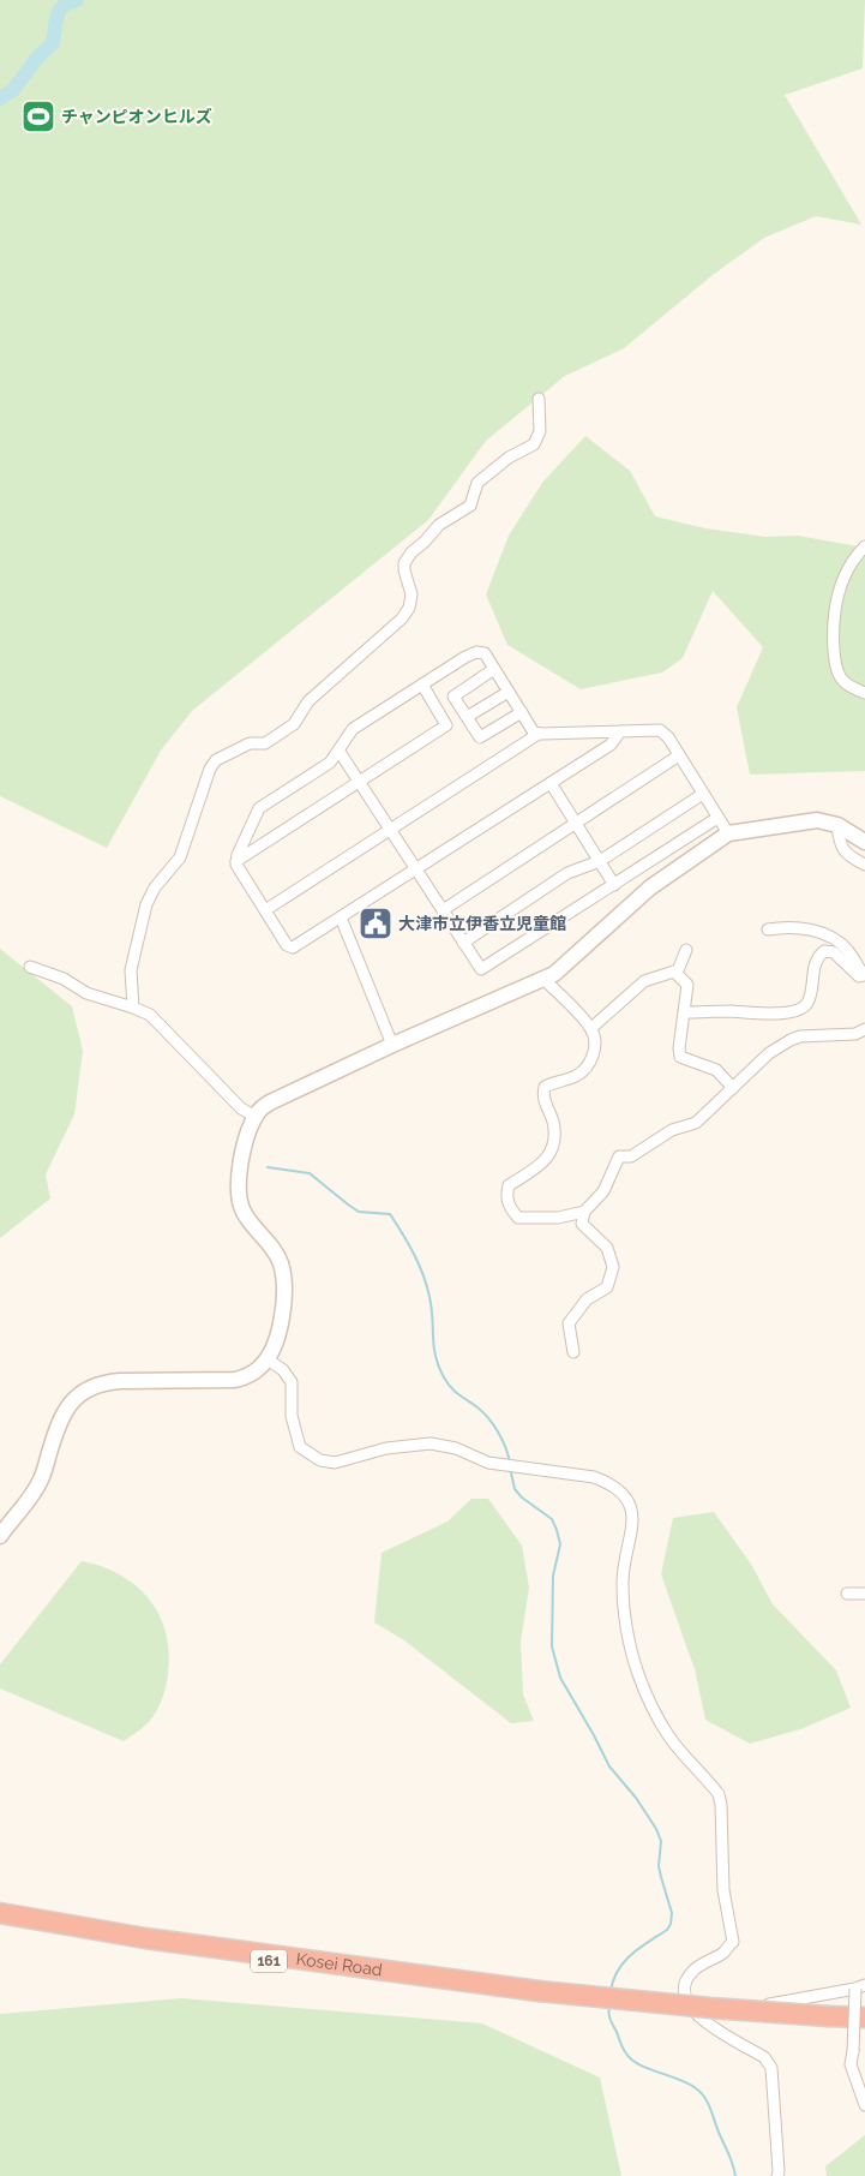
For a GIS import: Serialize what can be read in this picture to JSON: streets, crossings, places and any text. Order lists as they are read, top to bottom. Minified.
{"streets":{"highway":["161","Kosei Road"]},"places":{"sports":["チャンピオンヒルズ"],"public building":["大津市立伊香立児童館"]}}
